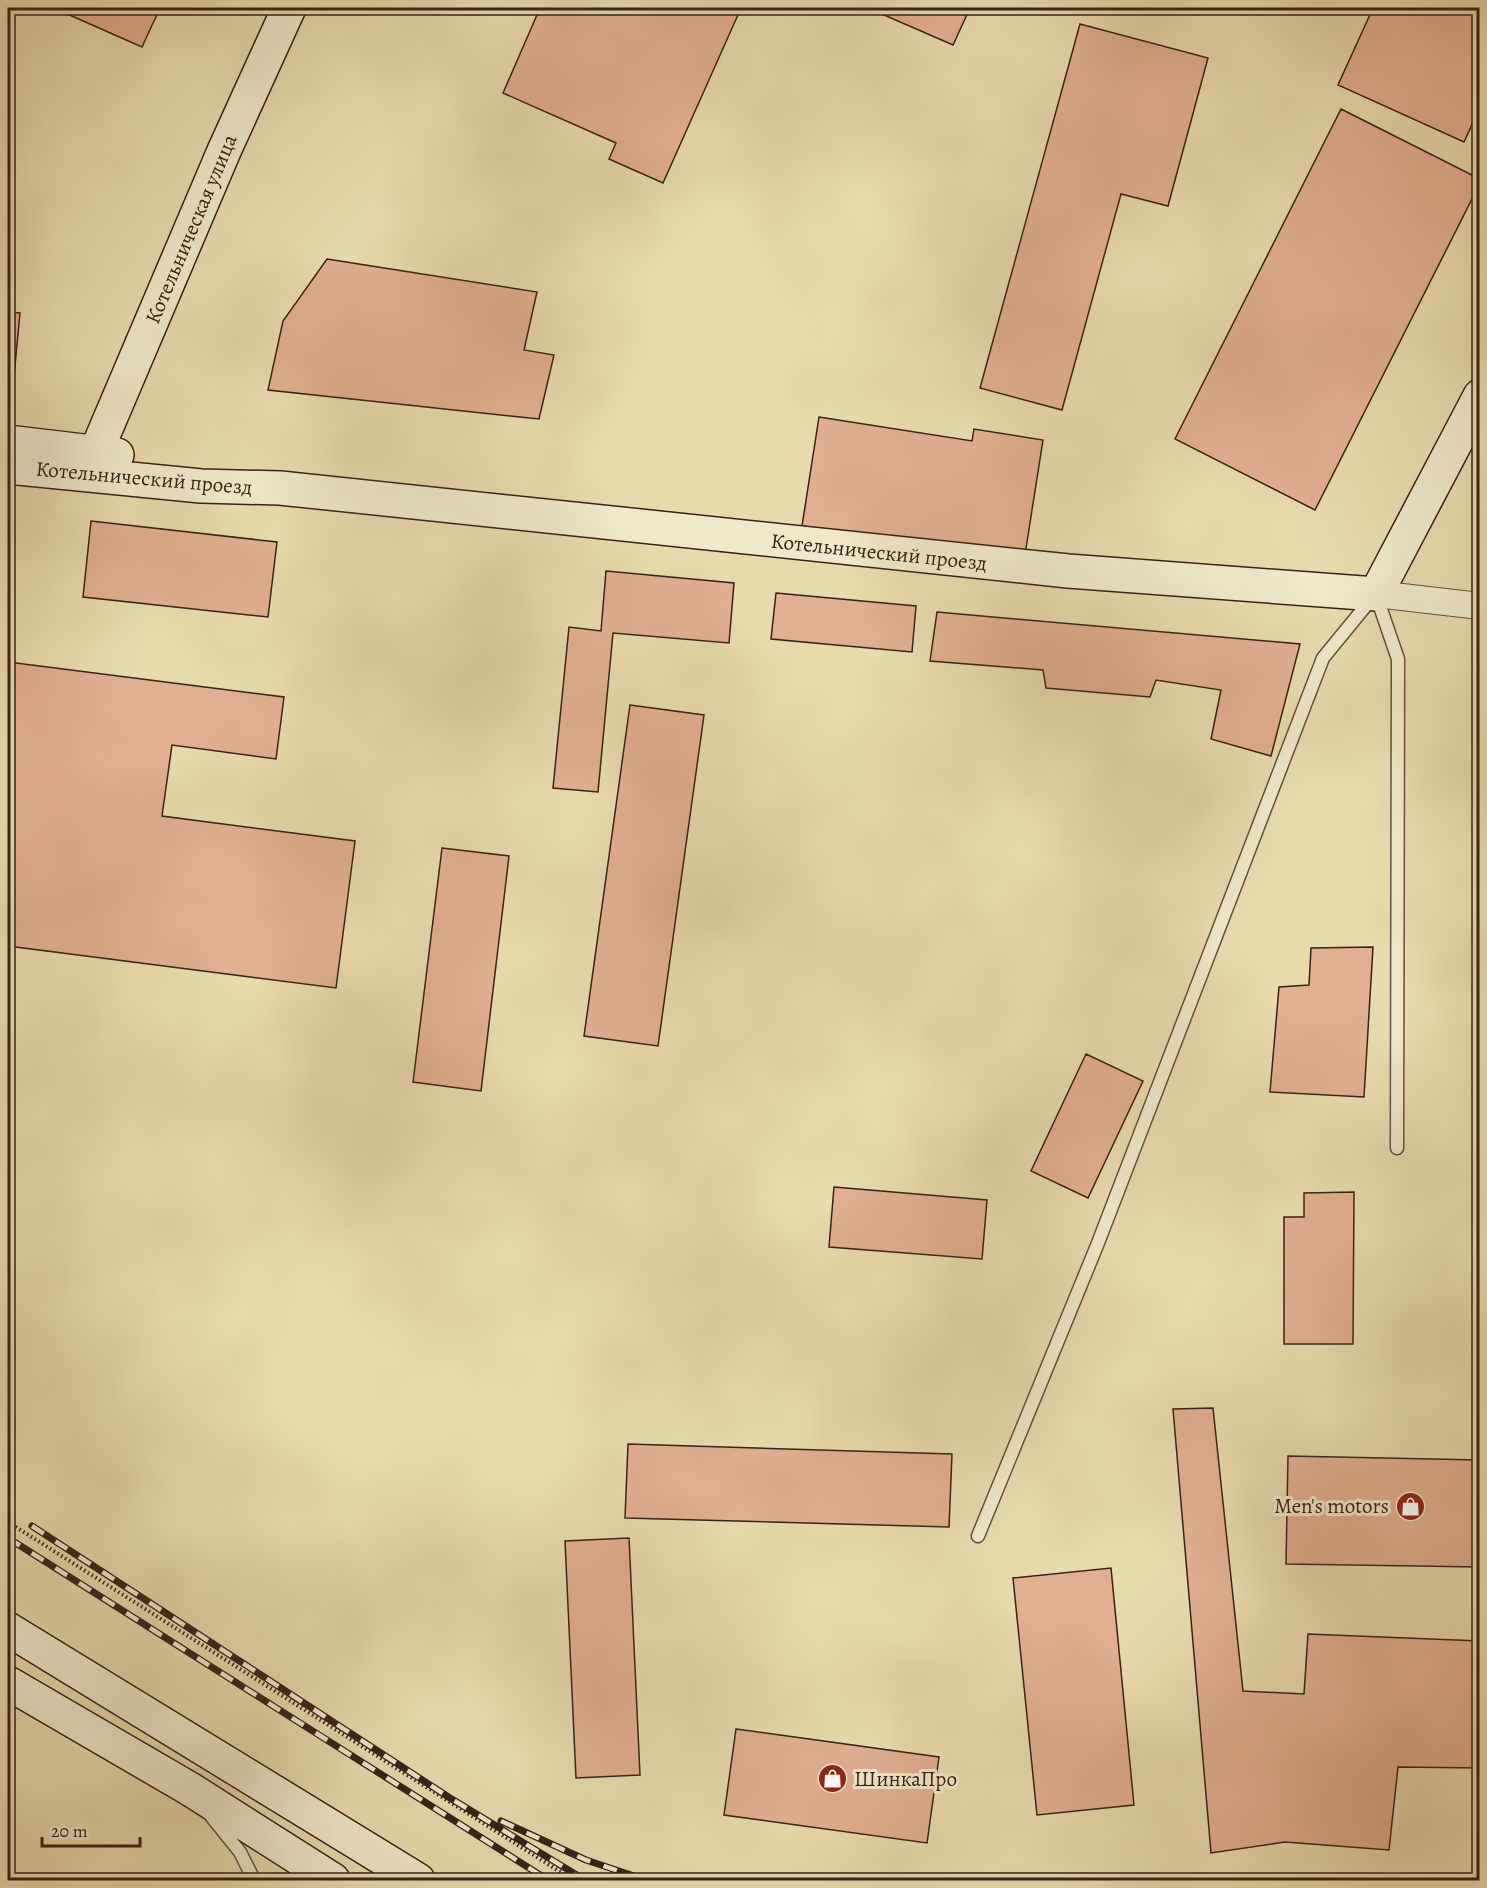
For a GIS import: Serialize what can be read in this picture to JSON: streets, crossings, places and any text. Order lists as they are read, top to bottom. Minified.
{"streets":{"street":["Котельническая улица","Котельнический проезд"]},"crossings":[["Котельническая улица","Котельнический проезд"]],"places":{"shop":["Men's motors","ШинкаПро"]},"scale_bar":"20 m"}
